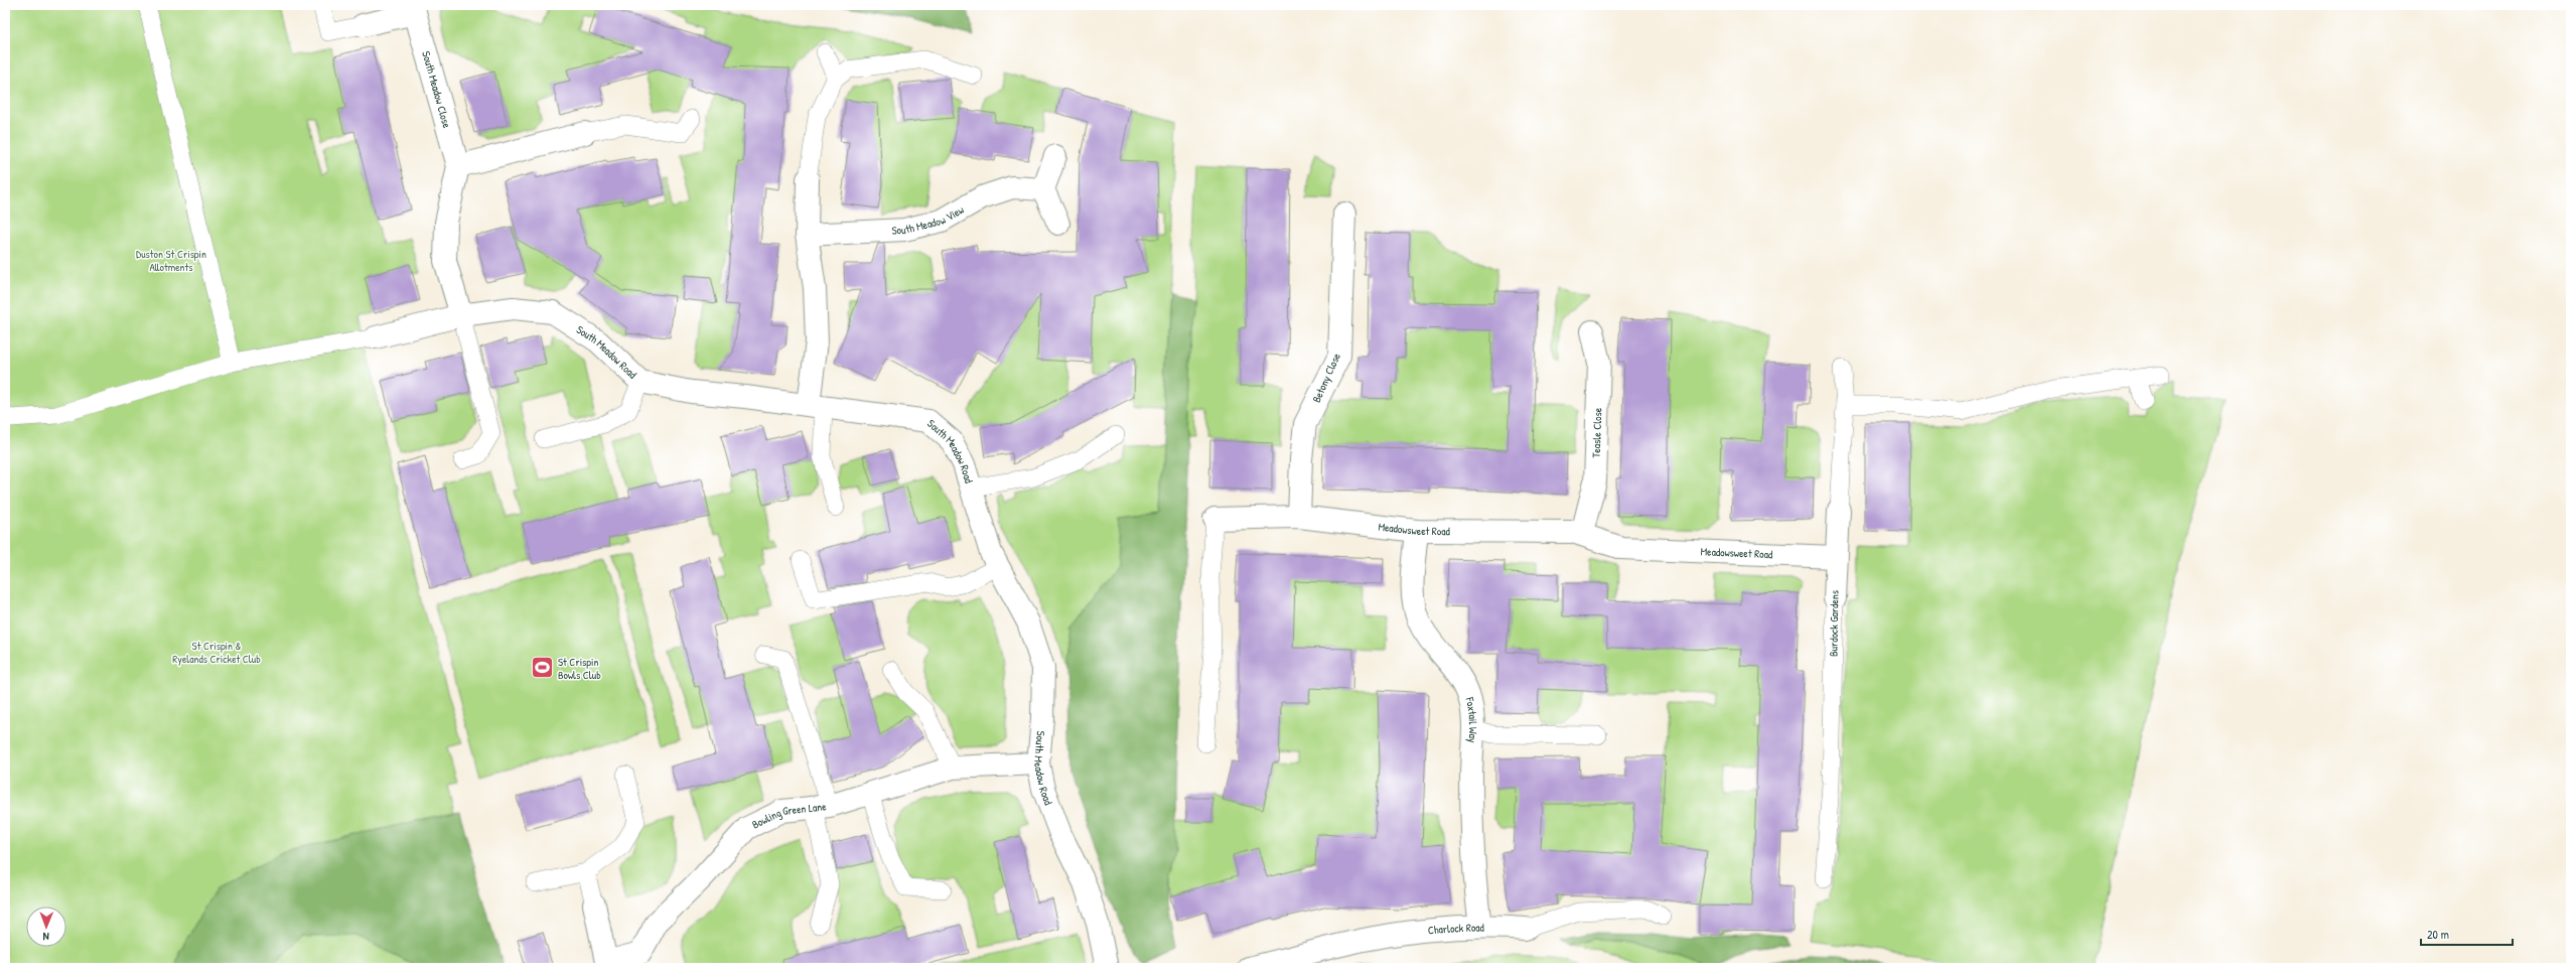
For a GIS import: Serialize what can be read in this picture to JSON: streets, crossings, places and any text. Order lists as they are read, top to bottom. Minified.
{"streets":{"street":["South Meadow Close","South Meadow View","South Meadow Road","Betony Close","Teasle Close","Meadowsweet Road","Burdock Gardens","Foxtail Way","Bowling Green Lane","Charlock Road"]},"crossings":[["South Meadow Close","South Meadow Road"],["South Meadow Road","Bowling Green Lane"],["Betony Close","Meadowsweet Road"],["Teasle Close","Meadowsweet Road"],["Meadowsweet Road","Burdock Gardens"],["Meadowsweet Road","Foxtail Way"],["Foxtail Way","Charlock Road"]],"parks":["Duston St Crispin Allotments","St Crispin & Ryelands Cricket Club"],"places":{"sports":["St Crispin Bowls Club"]},"scale_bar":"20 m","north":"bottom"}
